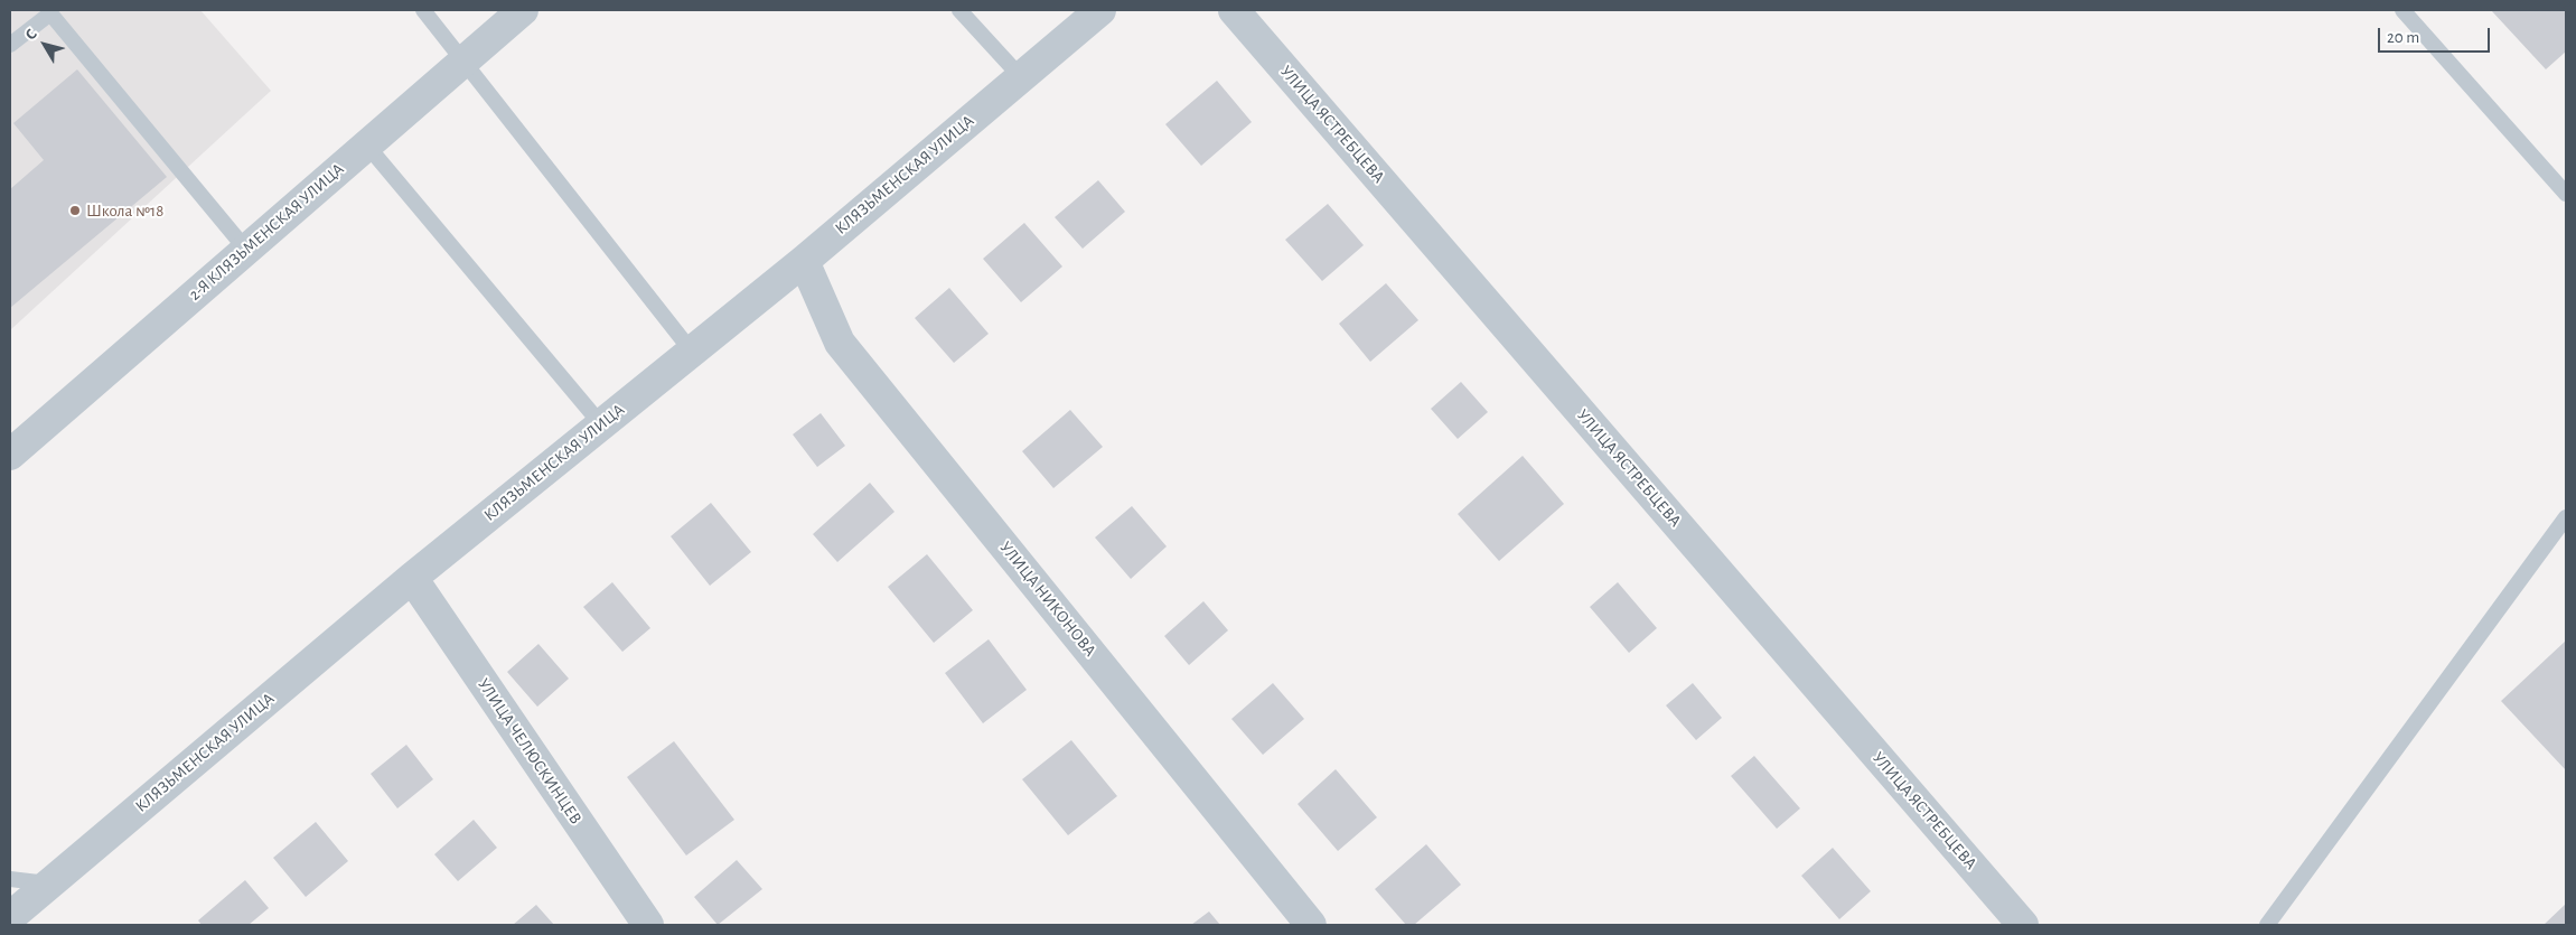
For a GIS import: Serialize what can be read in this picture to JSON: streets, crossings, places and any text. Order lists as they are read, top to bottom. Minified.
{"streets":{"street":["УЛИЦА ЯСТРЕБЦЕВА","КЛЯЗЬМЕНСКАЯ УЛИЦА","2-Я КЛЯЗЬМЕНСКАЯ УЛИЦА","УЛИЦА НИКОНОВА","УЛИЦА ЧЕЛЮСКИНЦЕВ"]},"crossings":[["КЛЯЗЬМЕНСКАЯ УЛИЦА","УЛИЦА НИКОНОВА"],["КЛЯЗЬМЕНСКАЯ УЛИЦА","УЛИЦА ЧЕЛЮСКИНЦЕВ"]],"places":["Школа №18"],"scale_bar":"20 m","north":"top left"}
